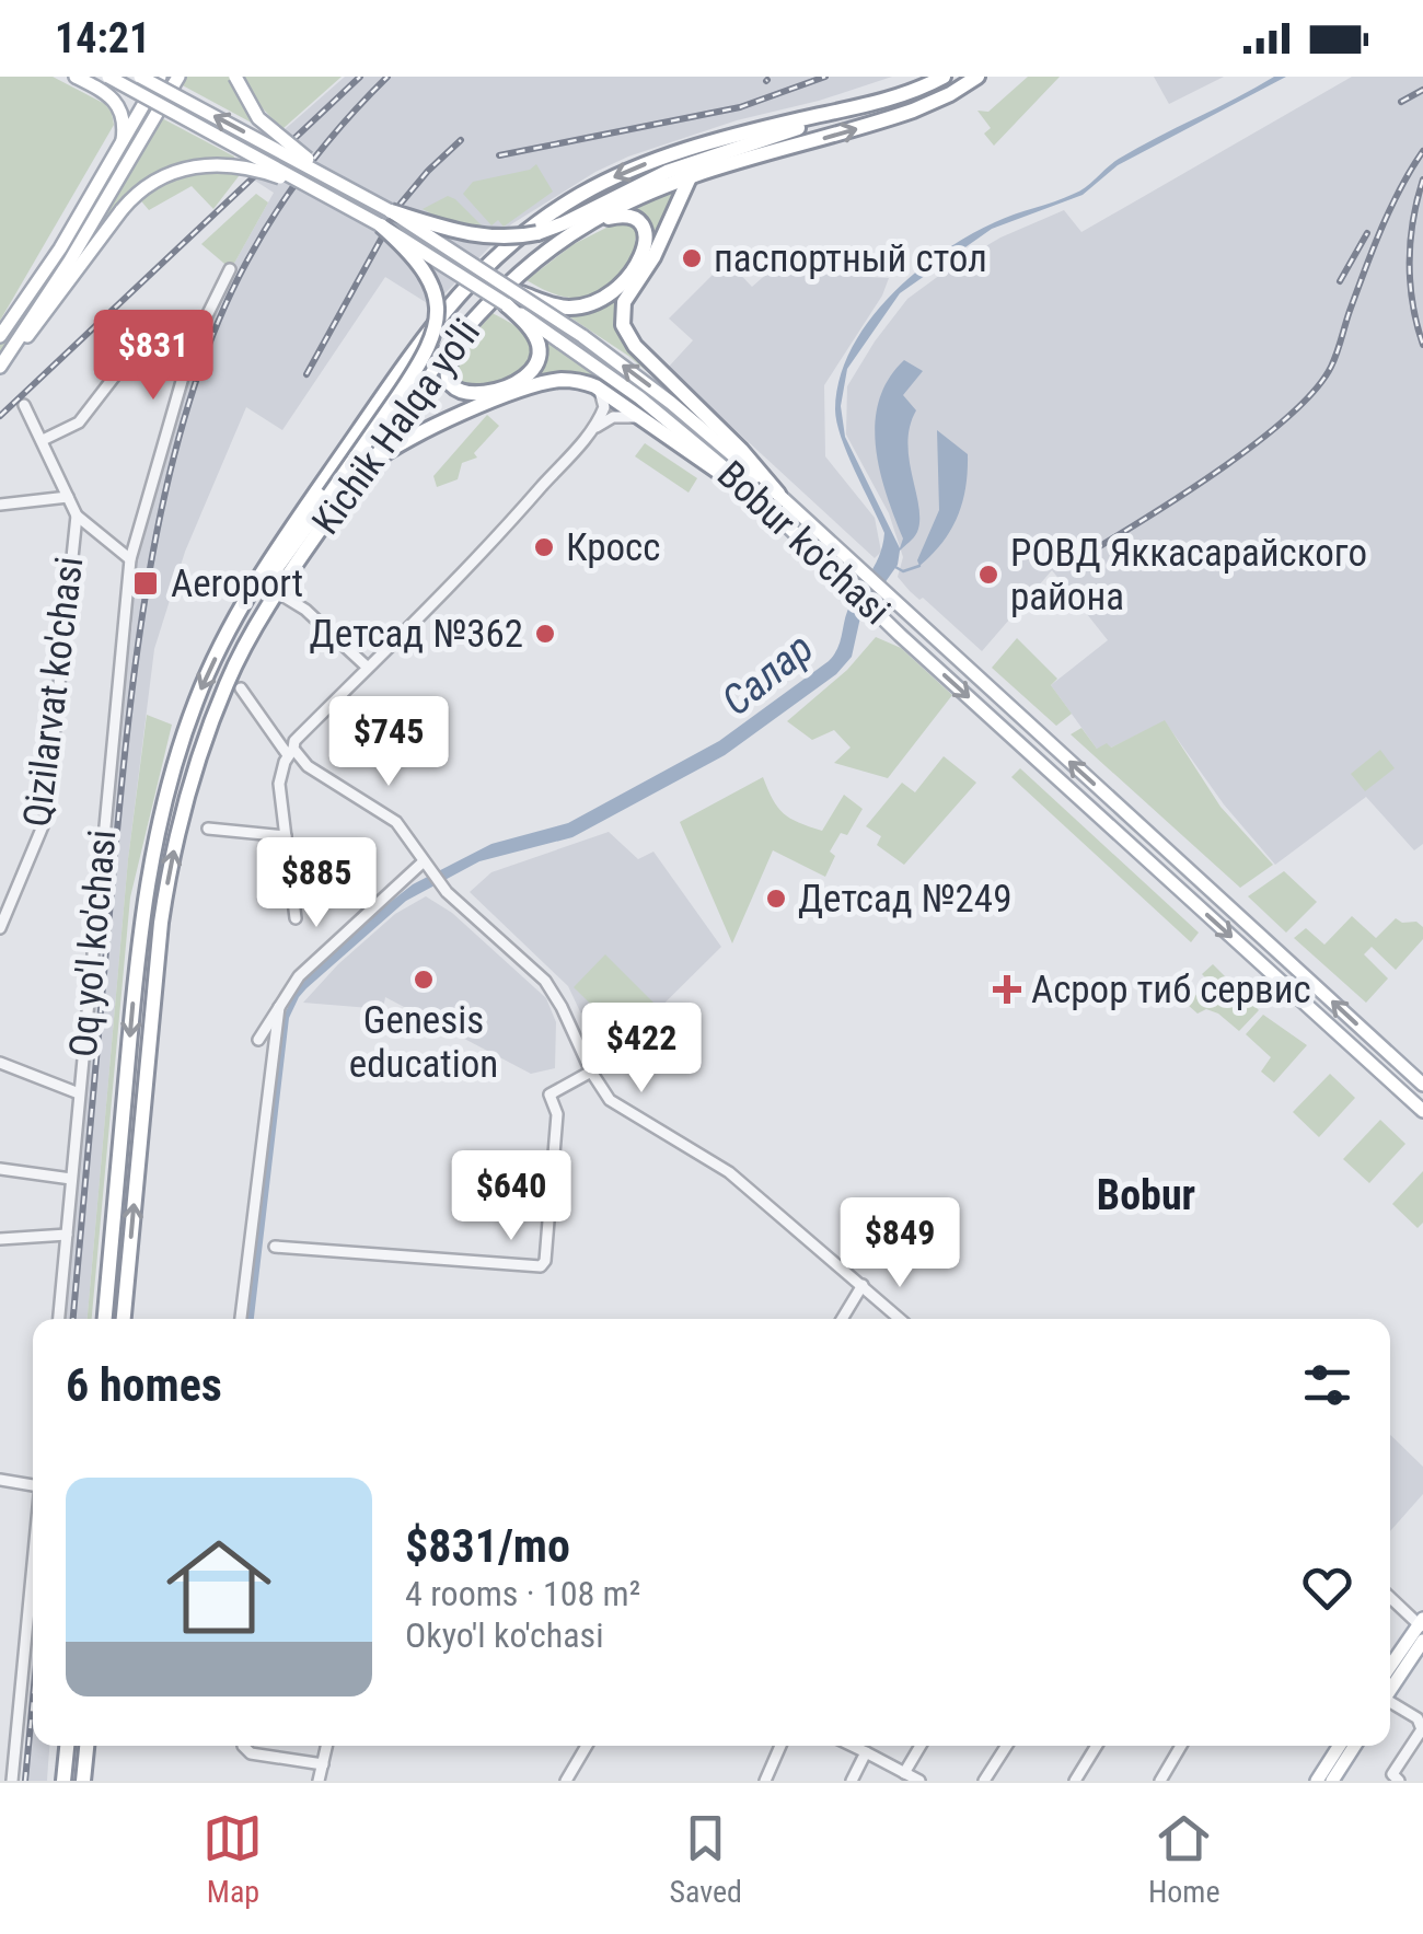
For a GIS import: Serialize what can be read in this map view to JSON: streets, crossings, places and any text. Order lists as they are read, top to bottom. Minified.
{"streets":{"highway":["Kichik Halqa yo'li"],"main road":["Bobur ko'chasi"],"street":["Qizilarvat ko'chasi","Oq yo'l ko'chasi"]},"crossings":[["Kichik Halqa yo'li","Bobur ko'chasi"]],"districts":["Bobur"],"water":["Салар"],"places":{"other":["паспортный стол","Кросс","РОВД Яккасарайского района","Детсад №362","Детсад №249","Genesis education"],"transit":["Aeroport"],"health":["Асрор тиб сервис"]},"page":{"status":"14:21","price":["$831","$745","$885","$422","$640","$849"],"heading":"6 homes","list":[{"name":"$831/mo","note":"4 rooms · 108 m² · Okyo'l ko'chasi"}],"tabs":["Map","Saved","Home"]}}
